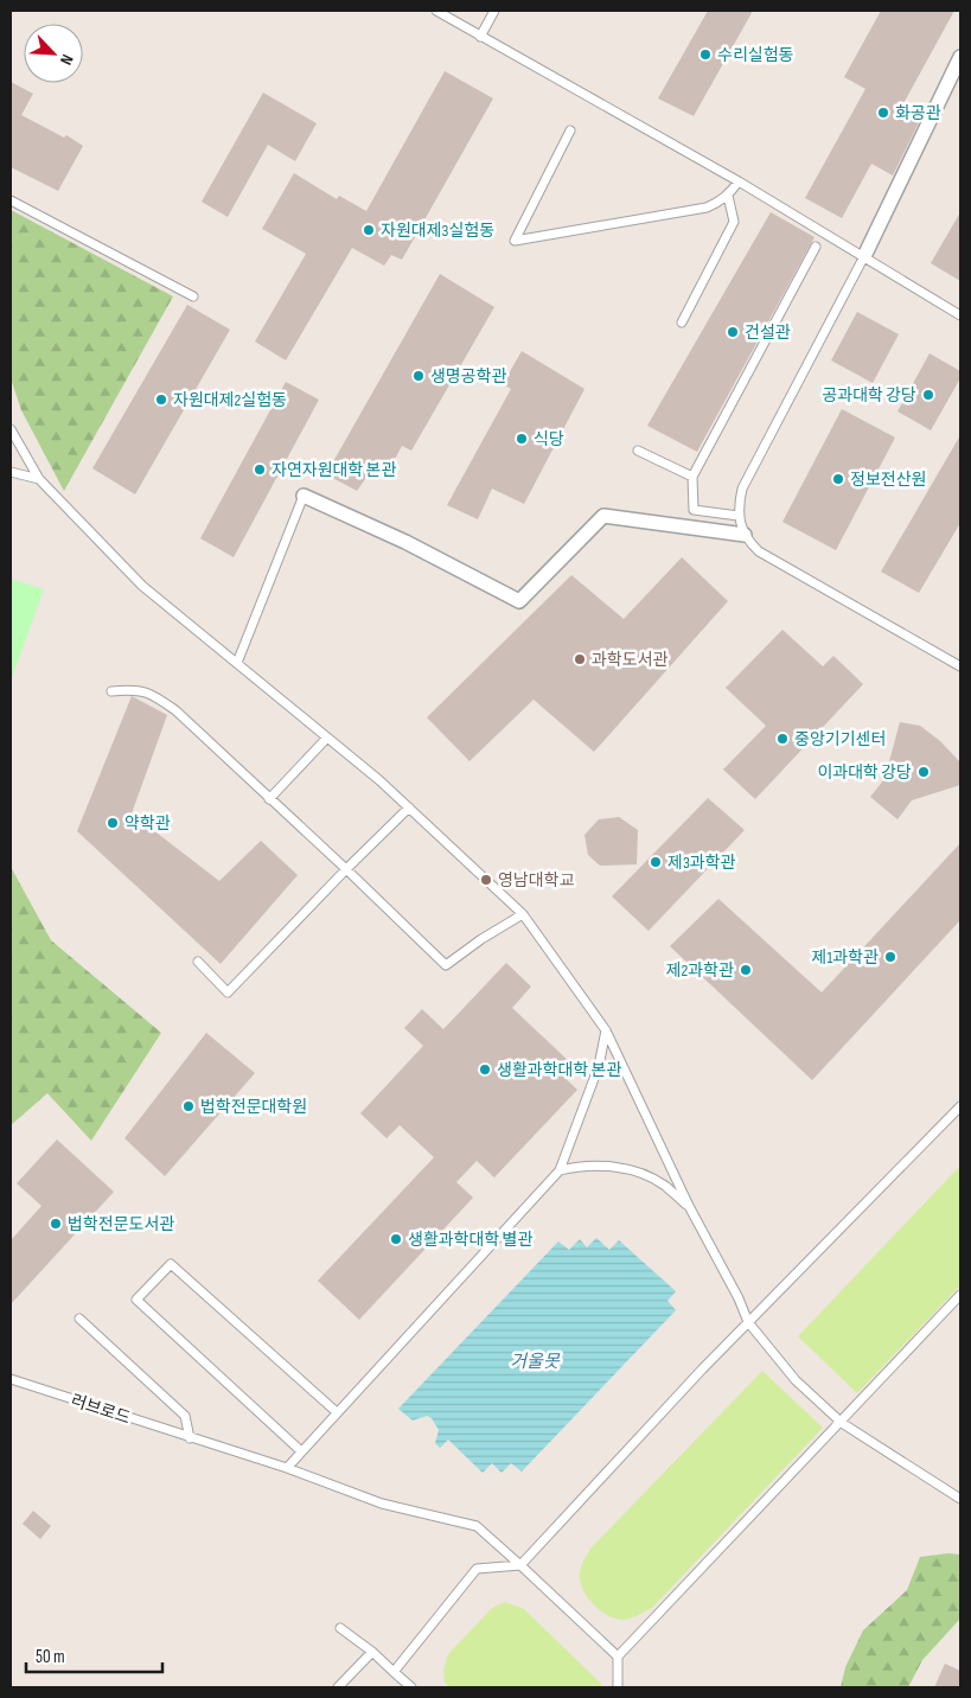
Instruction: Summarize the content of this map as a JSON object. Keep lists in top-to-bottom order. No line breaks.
{"streets":{"lane":["러브로드"]},"water":["거울못"],"places":["수리실험동","화공관","자원대제3실험동","건설관","생명공학관","공과대학 강당","자원대제2실험동","식당","자연자원대학 본관","정보전산원","과학도서관","중앙기기센터","이과대학 강당","약학관","제3과학관","영남대학교","제1과학관","제2과학관","생활과학대학 본관","법학전문대학원","법학전문도서관","생활과학대학 별관"],"scale_bar":"50 m","north":"bottom right"}
